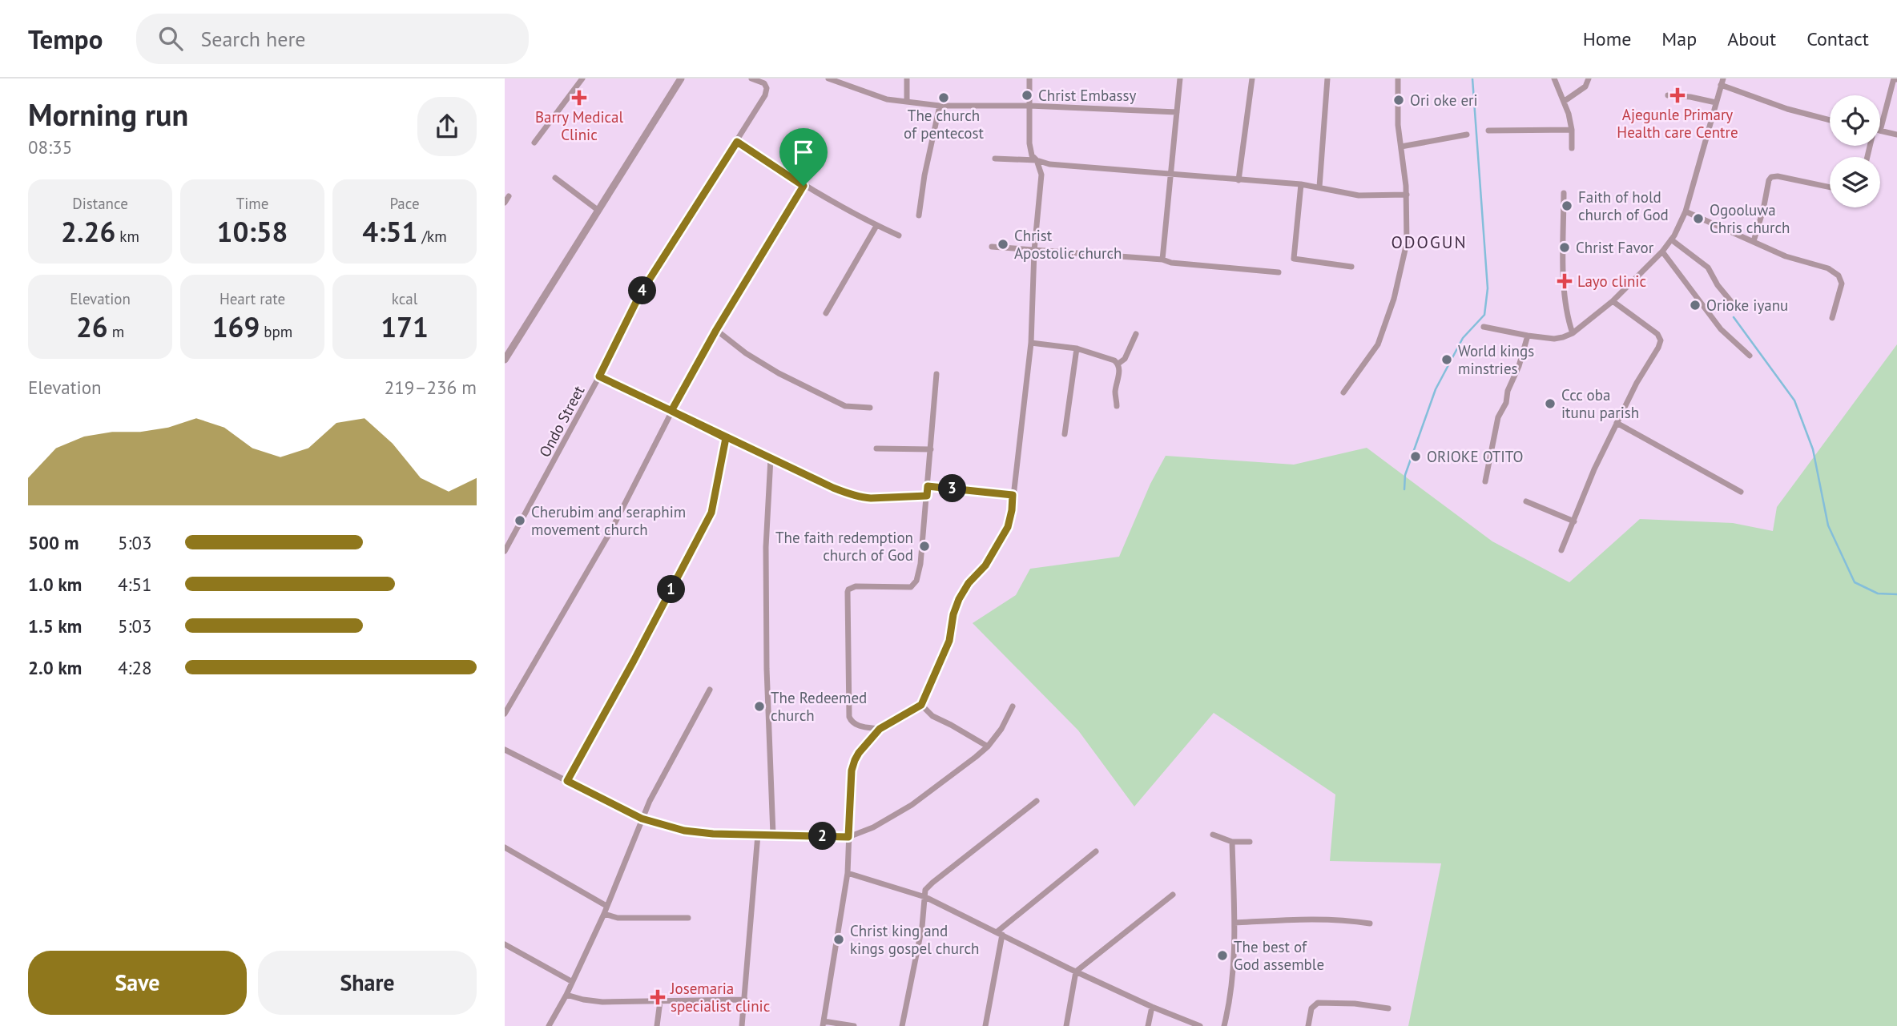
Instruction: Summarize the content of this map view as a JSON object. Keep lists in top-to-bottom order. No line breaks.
{"streets":{"street":["Ondo Street"]},"districts":["ODOGUN"],"places":{"other":["Christ Embassy","The church of pentecost","Ori oke eri","Faith of hold church of God","Ogooluwa Chris church","Christ Apostolic church","Christ Favor","Orioke iyanu","World kings minstries","Ccc oba itunu parish","ORIOKE OTITO","Cherubim and seraphim movement church","The faith redemption church of God","The Redeemed church","Christ king and kings gospel church","The best of God assemble"],"health":["Ajegunle Primary Health care Centre","Barry Medical Clinic","Layo clinic","Josemaria specialist clinic"]},"page":{"header":"Tempo","search":"Search here","nav":["Home","Map","About","Contact"],"heading":["Morning run","08:35"],"stats":[["Distance","2.26 km"],["Time","10:58"],["Pace","4:51 /km"],["Elevation","26 m"],["Heart rate","169 bpm"],["kcal","171"]],"pins":["4","3","1","2"],"chart":["Elevation","219–236 m"],"list":[{"name":"500 m","note":"5:03"},{"name":"1.0 km","note":"4:51"},{"name":"1.5 km","note":"5:03"},{"name":"2.0 km","note":"4:28"}],"buttons":["Save","Share"]}}
